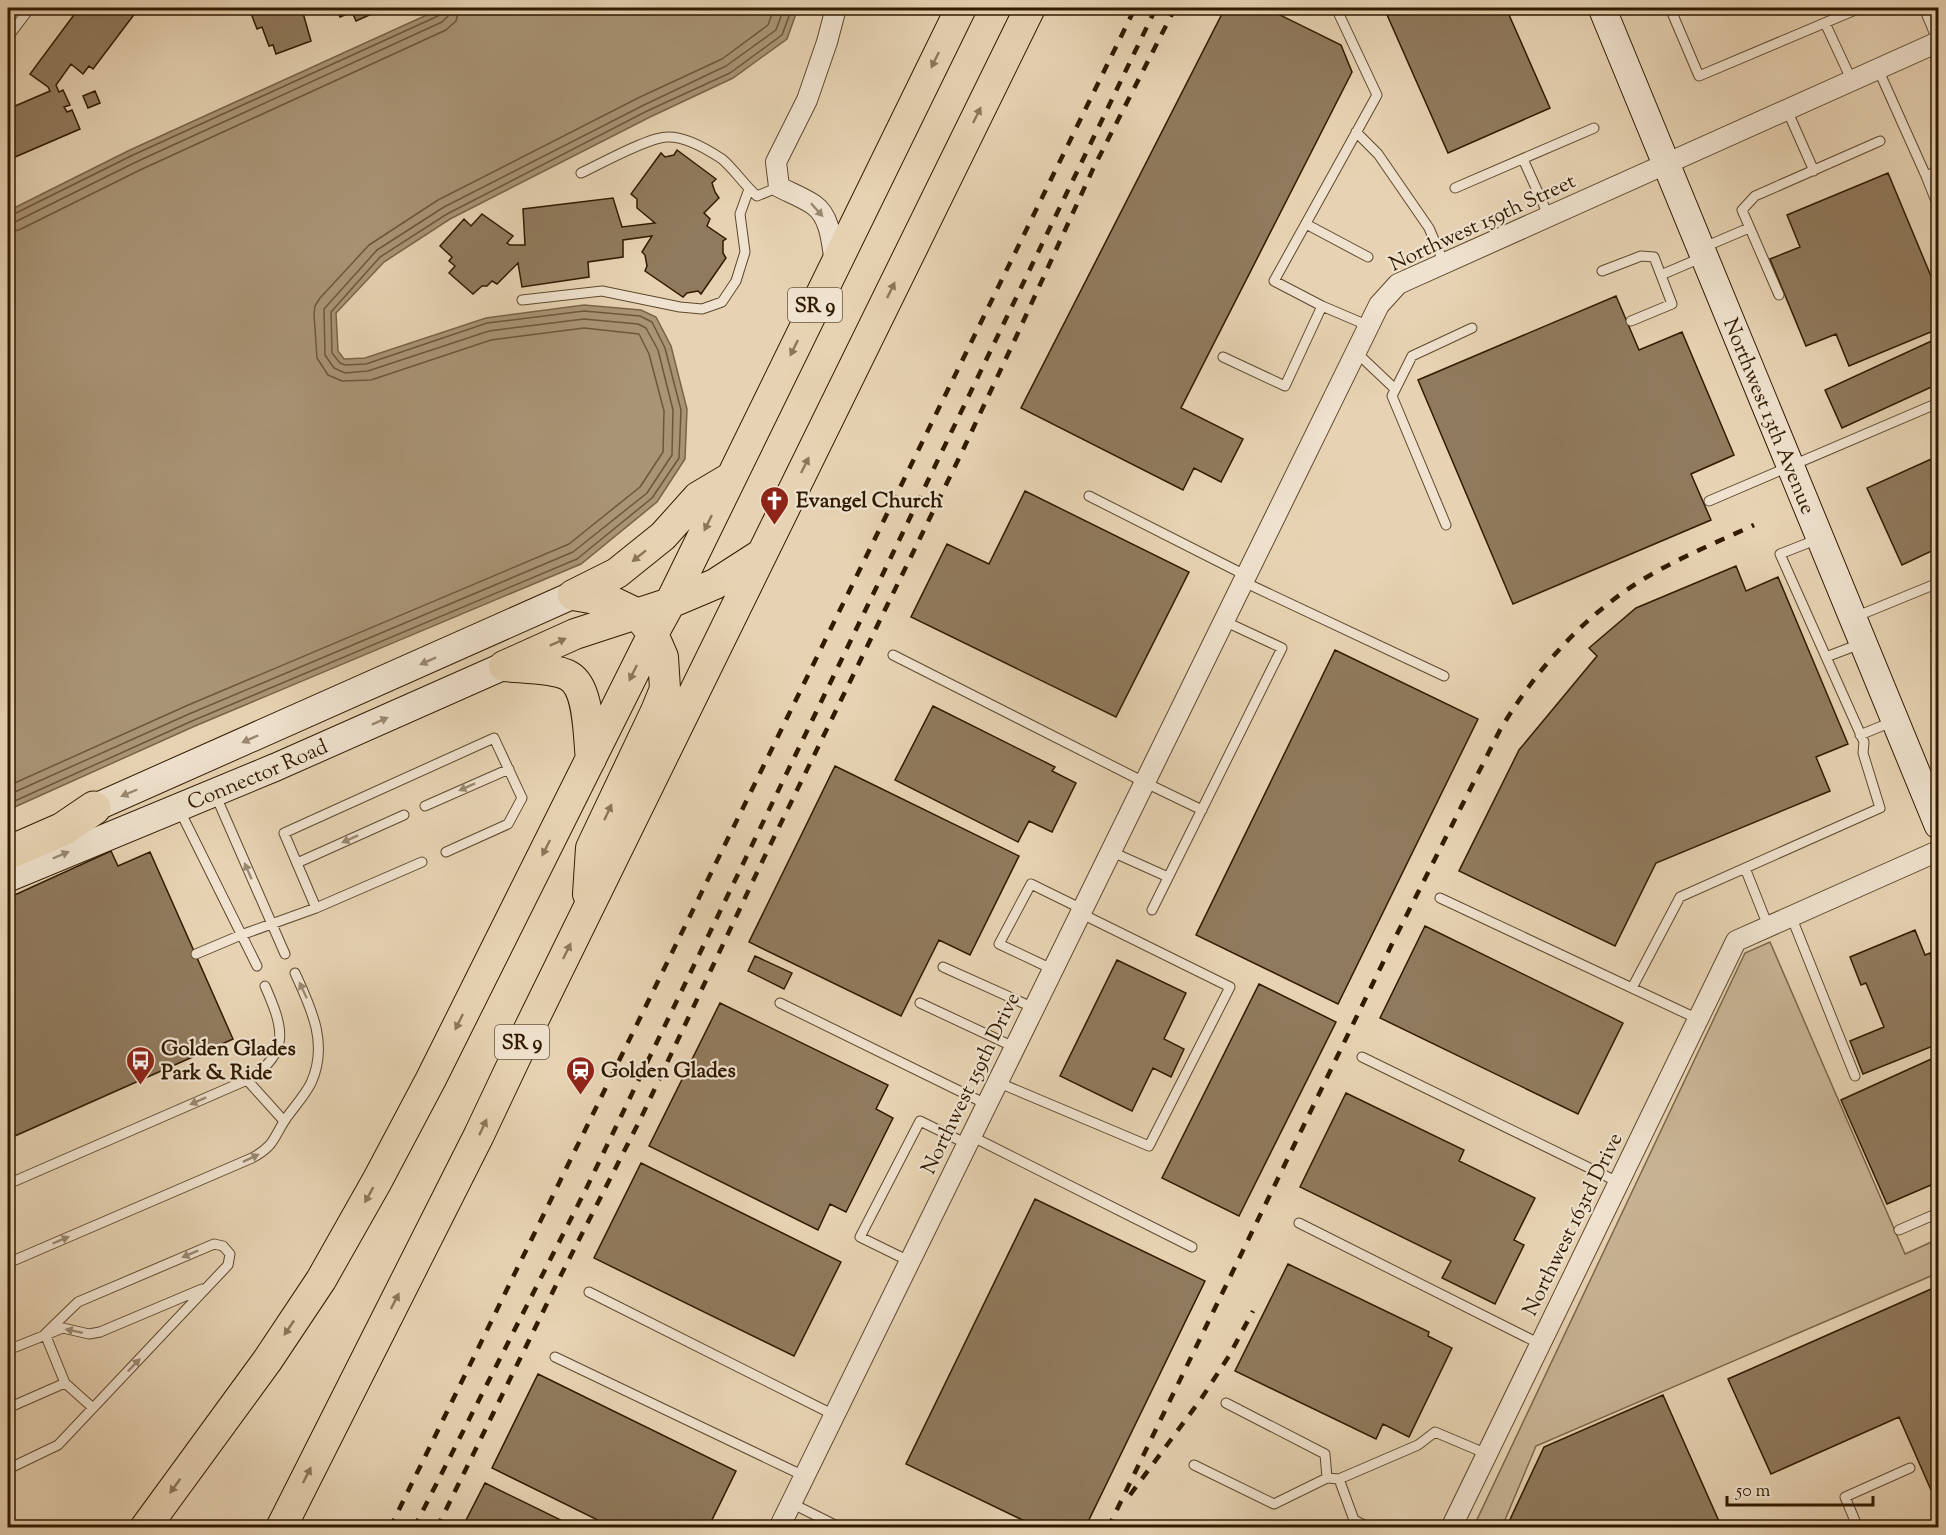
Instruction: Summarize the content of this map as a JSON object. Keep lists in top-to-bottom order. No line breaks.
{"streets":{"main road":["SR 9","Northwest 13th Avenue","Connector Road"],"street":["Northwest 159th Street","Northwest 159th Drive","Northwest 163rd Drive"]},"crossings":[["Northwest 159th Street","Northwest 13th Avenue"],["Northwest 159th Street","Northwest 159th Drive"]],"places":{"church":["Evangel Church"],"bus stop":["Golden Glades Park & Ride"],"station":["Golden Glades"]},"scale_bar":"50 m"}
